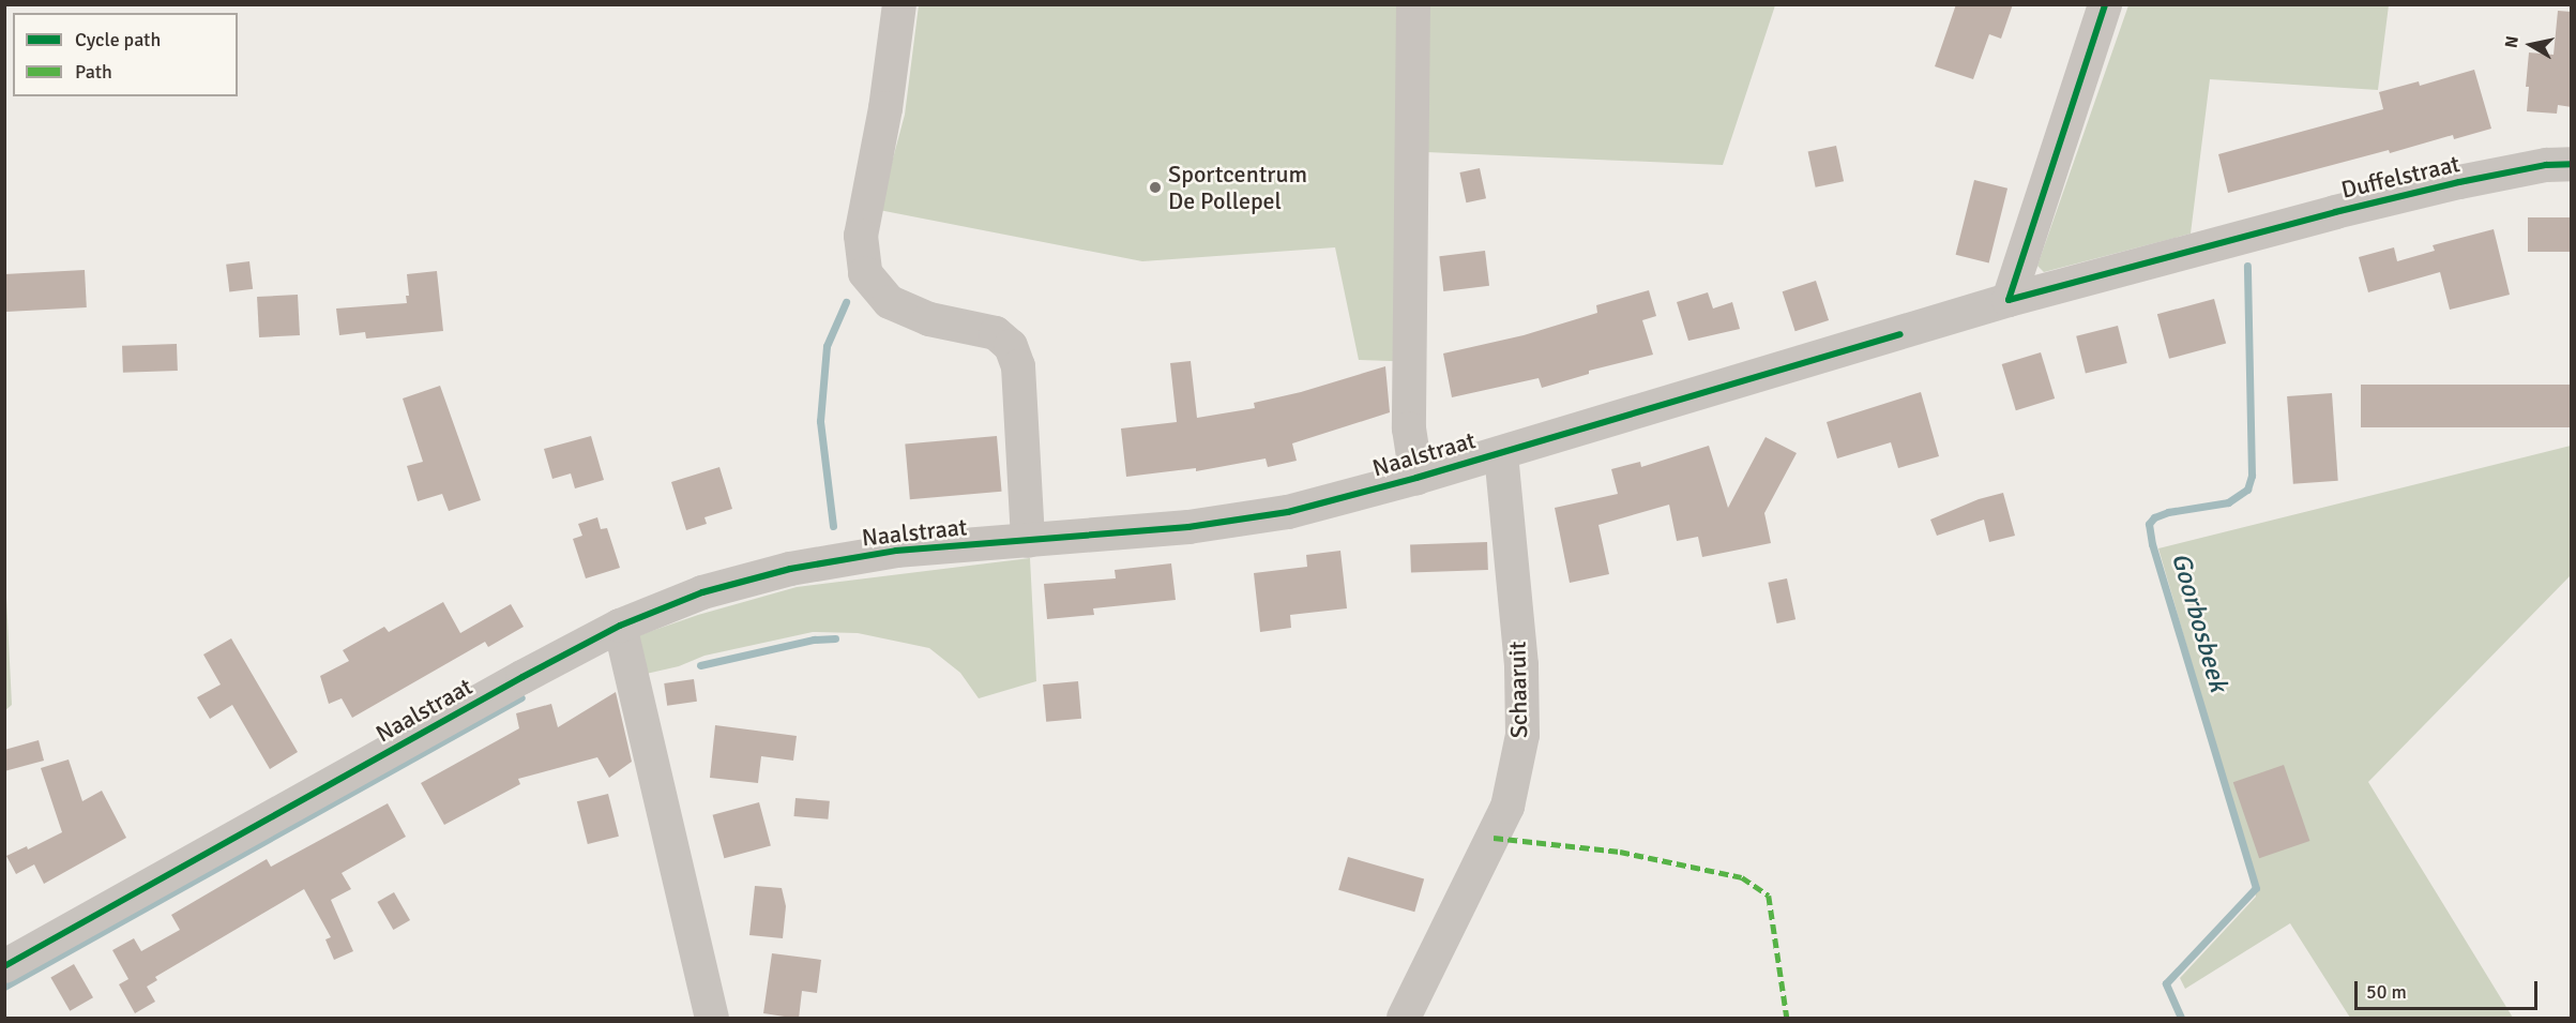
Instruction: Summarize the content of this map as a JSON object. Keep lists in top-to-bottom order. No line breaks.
{"streets":{"street":["Duffelstraat","Naalstraat","Schaaruit"]},"crossings":[["Duffelstraat","Naalstraat"],["Naalstraat","Schaaruit"]],"water":["Goorbosbeek"],"places":["Sportcentrum De Pollepel"],"legend":["Cycle path","Path"],"scale_bar":"50 m","north":"left"}
